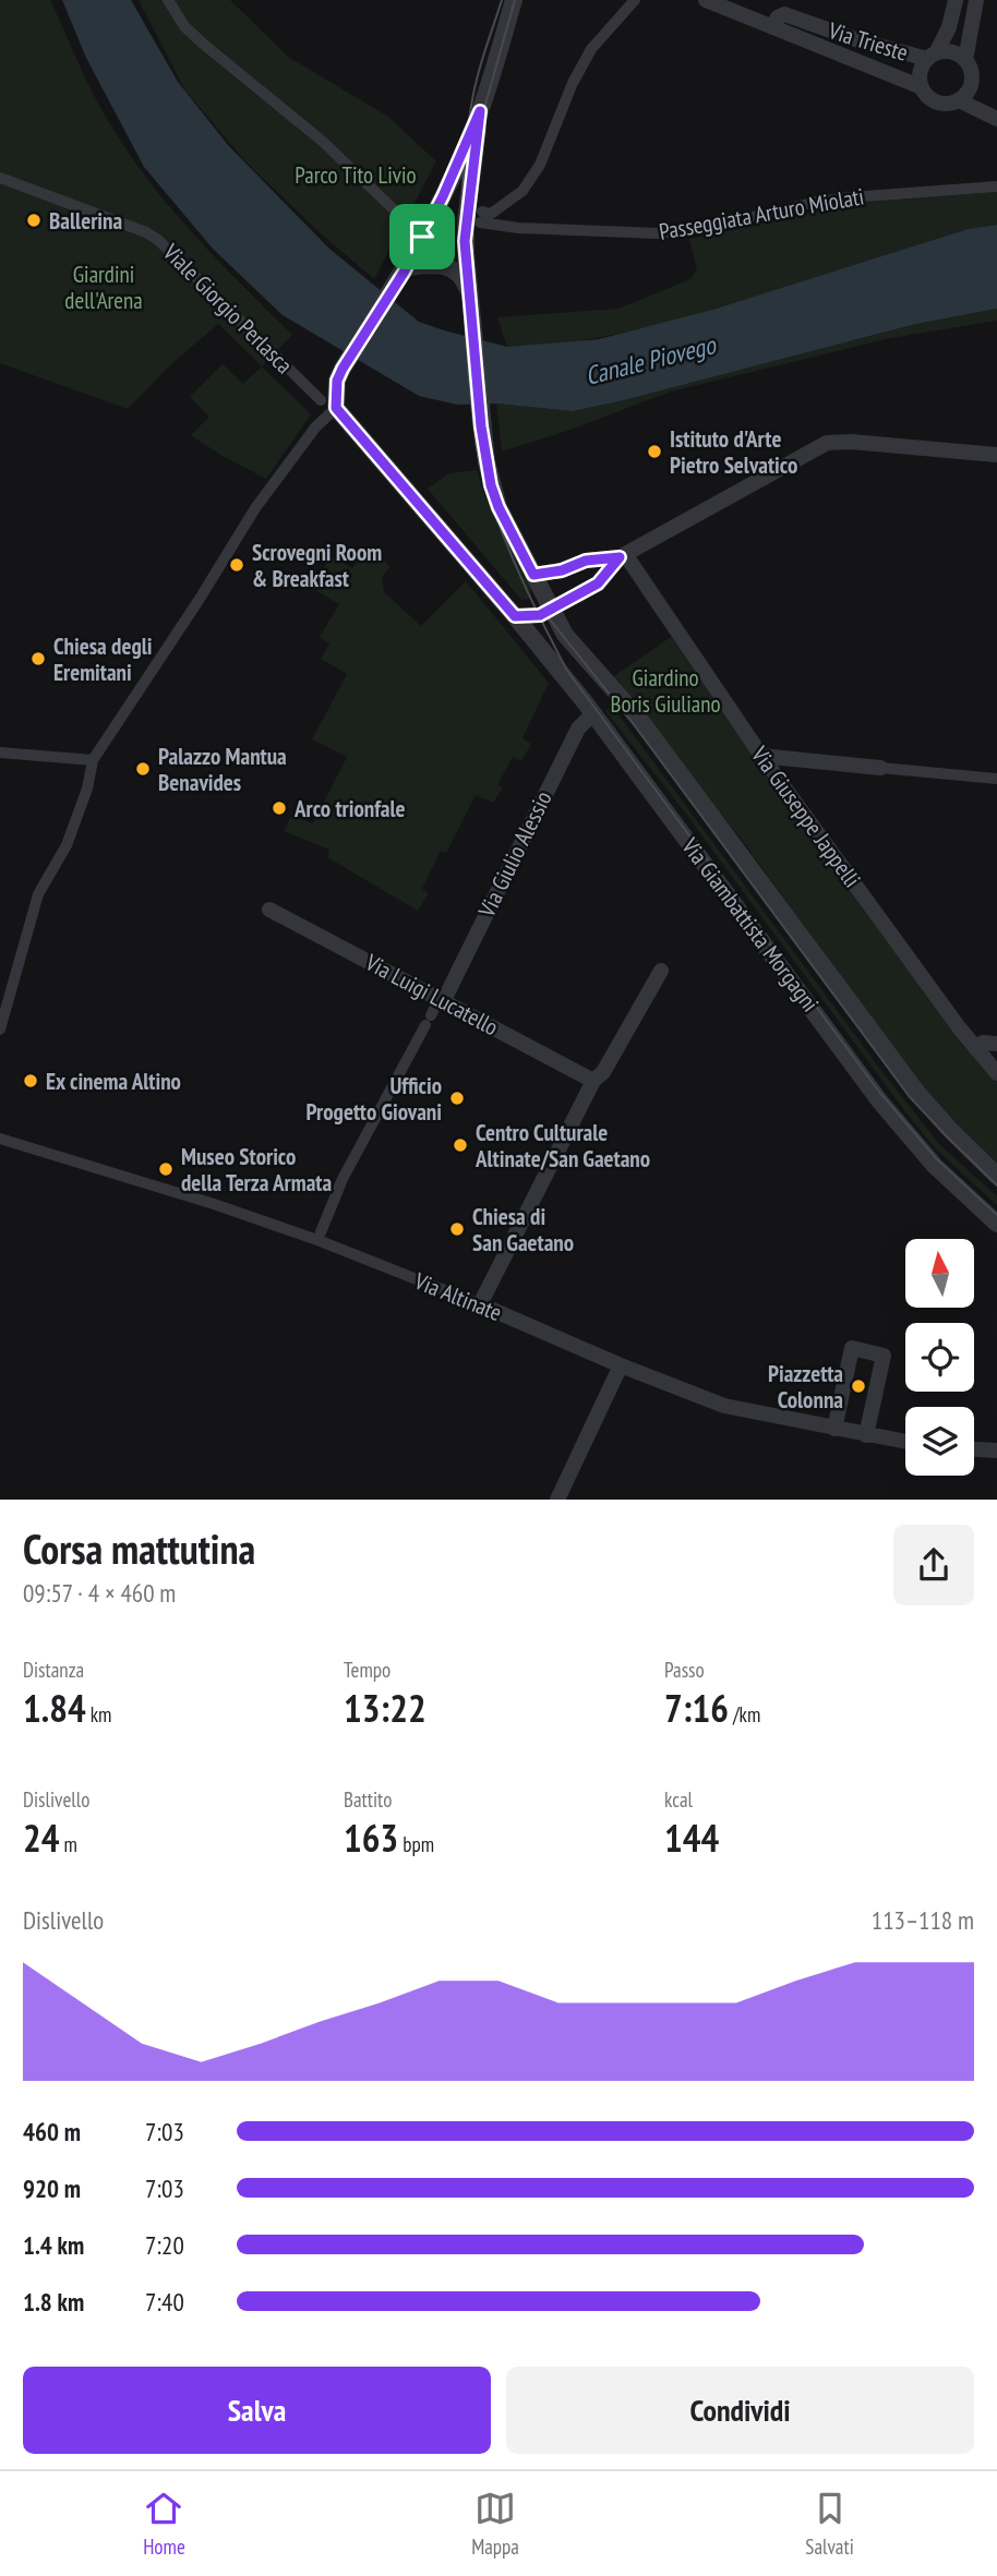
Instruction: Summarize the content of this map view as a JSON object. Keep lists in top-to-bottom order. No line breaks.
{"streets":{"street":["Via Trieste","Passeggiata Arturo Miolati","Viale Giorgio Perlasca","Via Giuseppe Jappelli","Via Giulio Alessio","Via Giambattista Morgagni","Via Luigi Lucatello","Via Altinate"]},"crossings":[["Viale Giorgio Perlasca","Via Giambattista Morgagni"],["Via Giulio Alessio","Via Giambattista Morgagni"],["Via Giulio Alessio","Via Luigi Lucatello"]],"water":["Canale Piovego"],"parks":["Parco Tito Livio","Giardini dell'Arena","Giardino Boris Giuliano"],"places":["Ballerina","Istituto d'Arte Pietro Selvatico","Scrovegni Room & Breakfast","Chiesa degli Eremitani","Palazzo Mantua Benavides","Arco trionfale","Ex cinema Altino","Ufficio Progetto Giovani","Centro Culturale Altinate/San Gaetano","Museo Storico della Terza Armata","Chiesa di San Gaetano","Piazzetta Colonna"],"north":"top","page":{"heading":["Corsa mattutina","09:57 · 4 × 460 m"],"stats":[["Distanza","1.84 km"],["Tempo","13:22"],["Passo","7:16 /km"],["Dislivello","24 m"],["Battito","163 bpm"],["kcal","144"]],"chart":["Dislivello","113–118 m"],"list":[{"name":"460 m","note":"7:03"},{"name":"920 m","note":"7:03"},{"name":"1.4 km","note":"7:20"},{"name":"1.8 km","note":"7:40"}],"buttons":["Salva","Condividi"],"tabs":["Home","Mappa","Salvati"]}}
